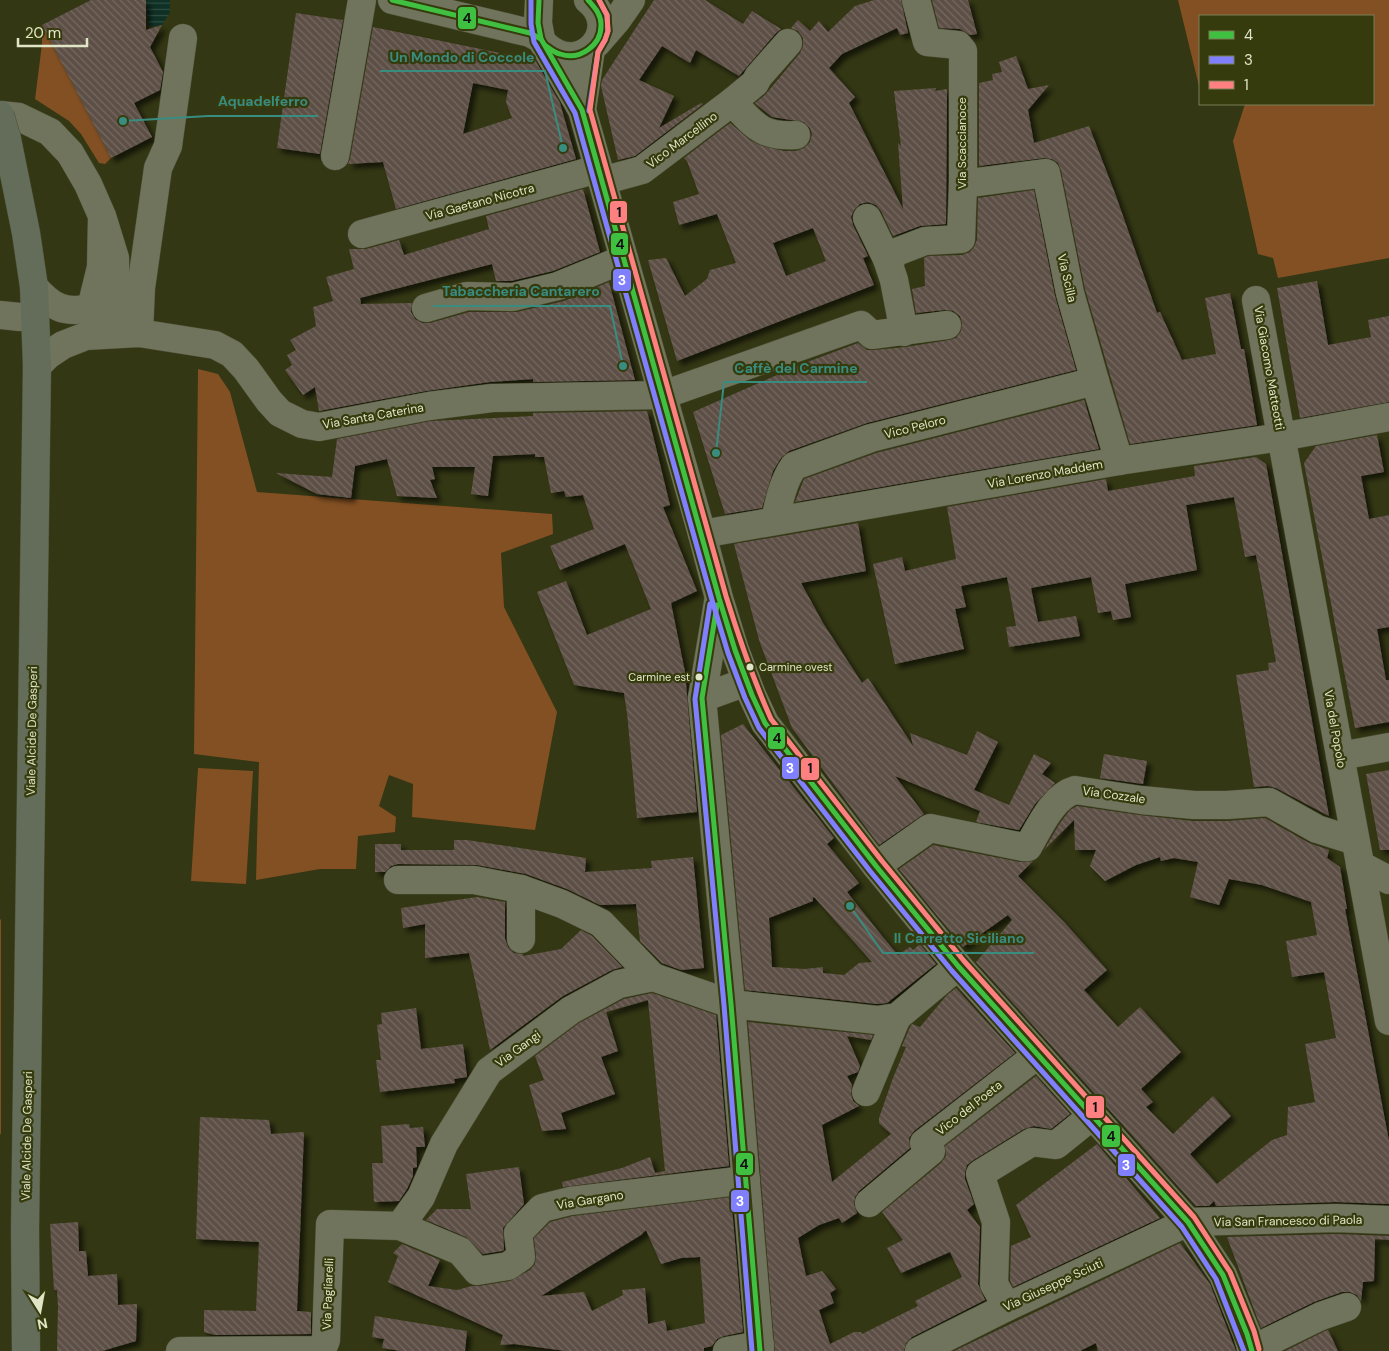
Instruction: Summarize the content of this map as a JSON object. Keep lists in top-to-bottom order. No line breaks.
{"streets":{"main road":["Viale Alcide De Gasperi"],"street":["Vico Marcellino","Via Scaccianoce","Via Gaetano Nicotra","Via Scilla","Via Giacomo Matteotti","Via Santa Caterina","Vico Peloro","Via Lorenzo Maddem","Via del Popolo","Via Cozzale","Via Gangi","Vico del Poeta","Via Gargano","Via San Francesco di Paola","Via Giuseppe Sciuti","Via Pagliarelli"]},"crossings":[["Vico Marcellino","Via Gaetano Nicotra"],["Via Scaccianoce","Via Scilla"],["Via Scilla","Vico Peloro"],["Via Scilla","Via Lorenzo Maddem"],["Via Giacomo Matteotti","Via Lorenzo Maddem"],["Via Giacomo Matteotti","Via del Popolo"],["Via Santa Caterina","Viale Alcide De Gasperi"],["Vico Peloro","Via Lorenzo Maddem"],["Via Lorenzo Maddem","Via del Popolo"],["Via del Popolo","Via Cozzale"],["Via Gangi","Via Gargano"],["Via Gangi","Via Pagliarelli"],["Via Gargano","Via Pagliarelli"],["Via San Francesco di Paola","Via Giuseppe Sciuti"]],"places":["Aquadelferro","Un Mondo di Coccole","Tabaccheria Cantarero","Caffè del Carmine","Carmine ovest","Carmine est","Il Carretto Siciliano"],"lines":["transit line 4","transit line 3","transit line 1"],"legend":["4","3","1"],"scale_bar":"20 m","north":"bottom"}
